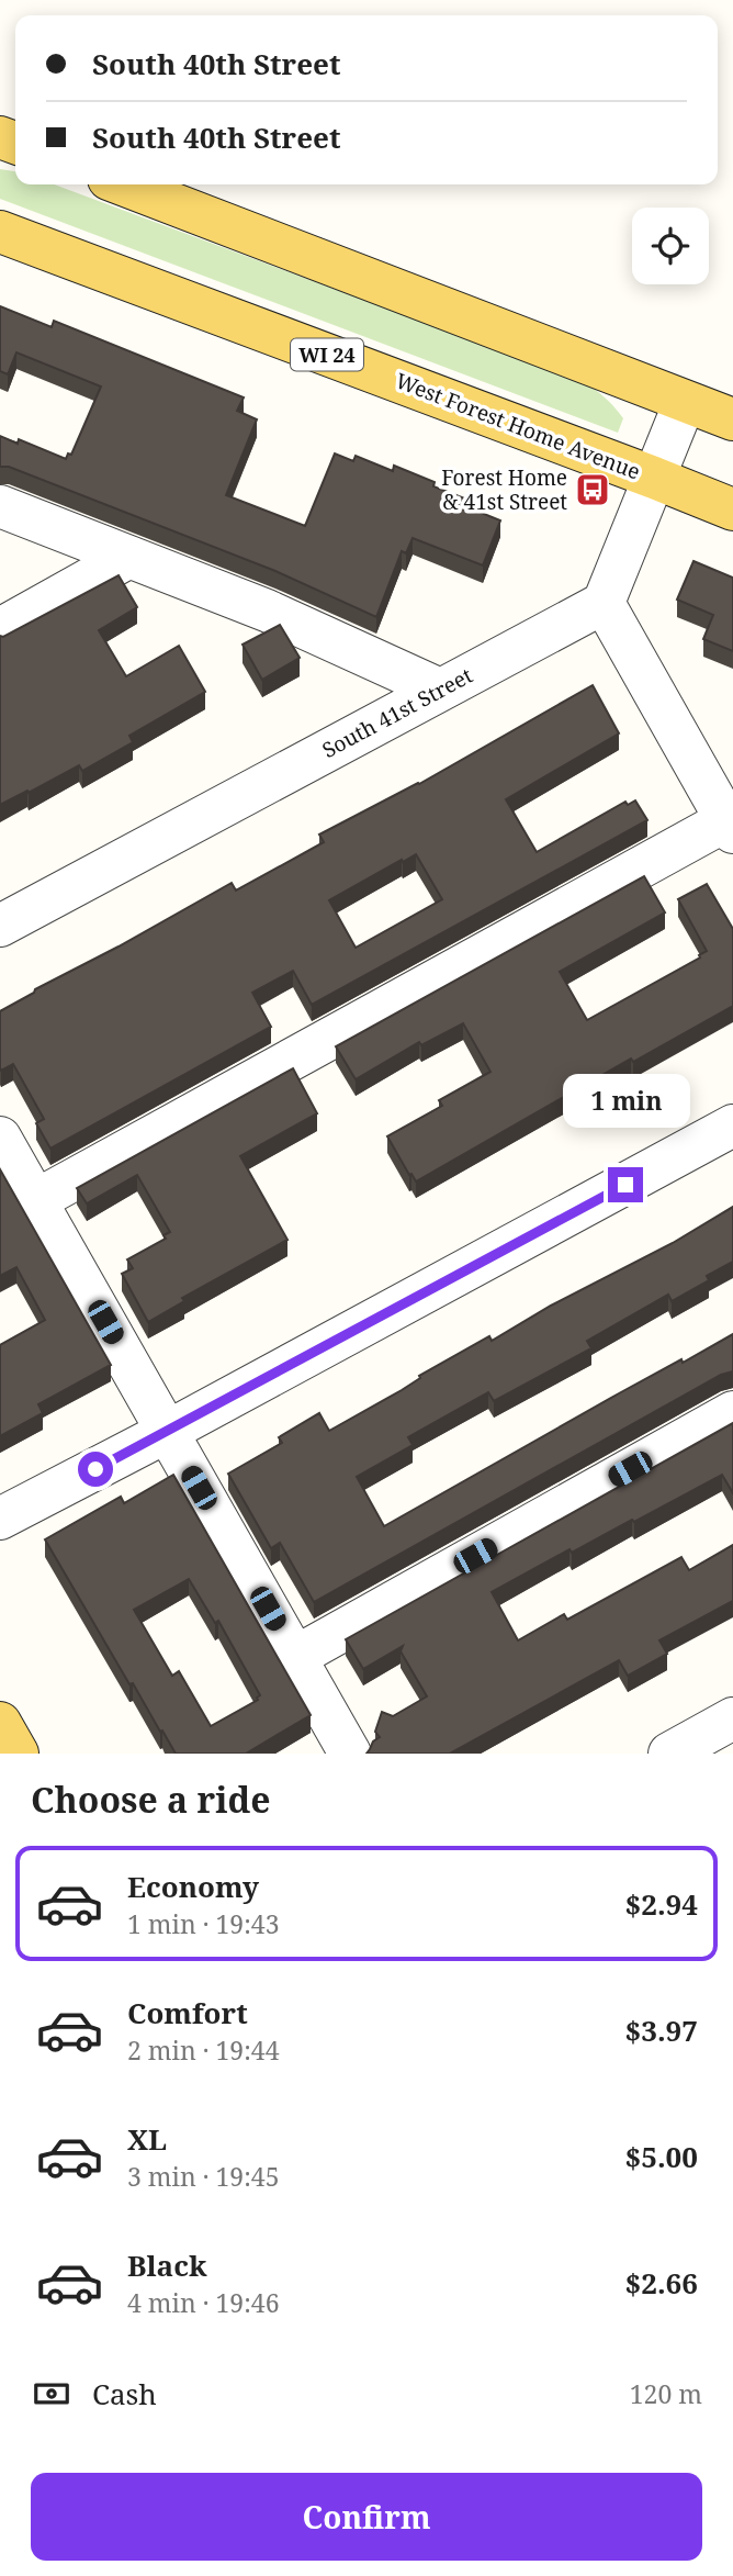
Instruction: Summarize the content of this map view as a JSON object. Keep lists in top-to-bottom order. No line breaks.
{"streets":{"main road":["WI 24","West Forest Home Avenue"],"street":["South 41st Street"]},"places":{"bus stop":["Forest Home & 41st Street"]},"page":{"banner":["South 40th Street","South 40th Street"],"bubble":"1 min","heading":"Choose a ride","list":[{"name":"Economy","note":"1 min · 19:43","value":"$2.94"},{"name":"Comfort","note":"2 min · 19:44","value":"$3.97"},{"name":"XL","note":"3 min · 19:45","value":"$5.00"},{"name":"Black","note":"4 min · 19:46","value":"$2.66"}],"pay":["Cash","120 m"],"buttons":"Confirm"}}
